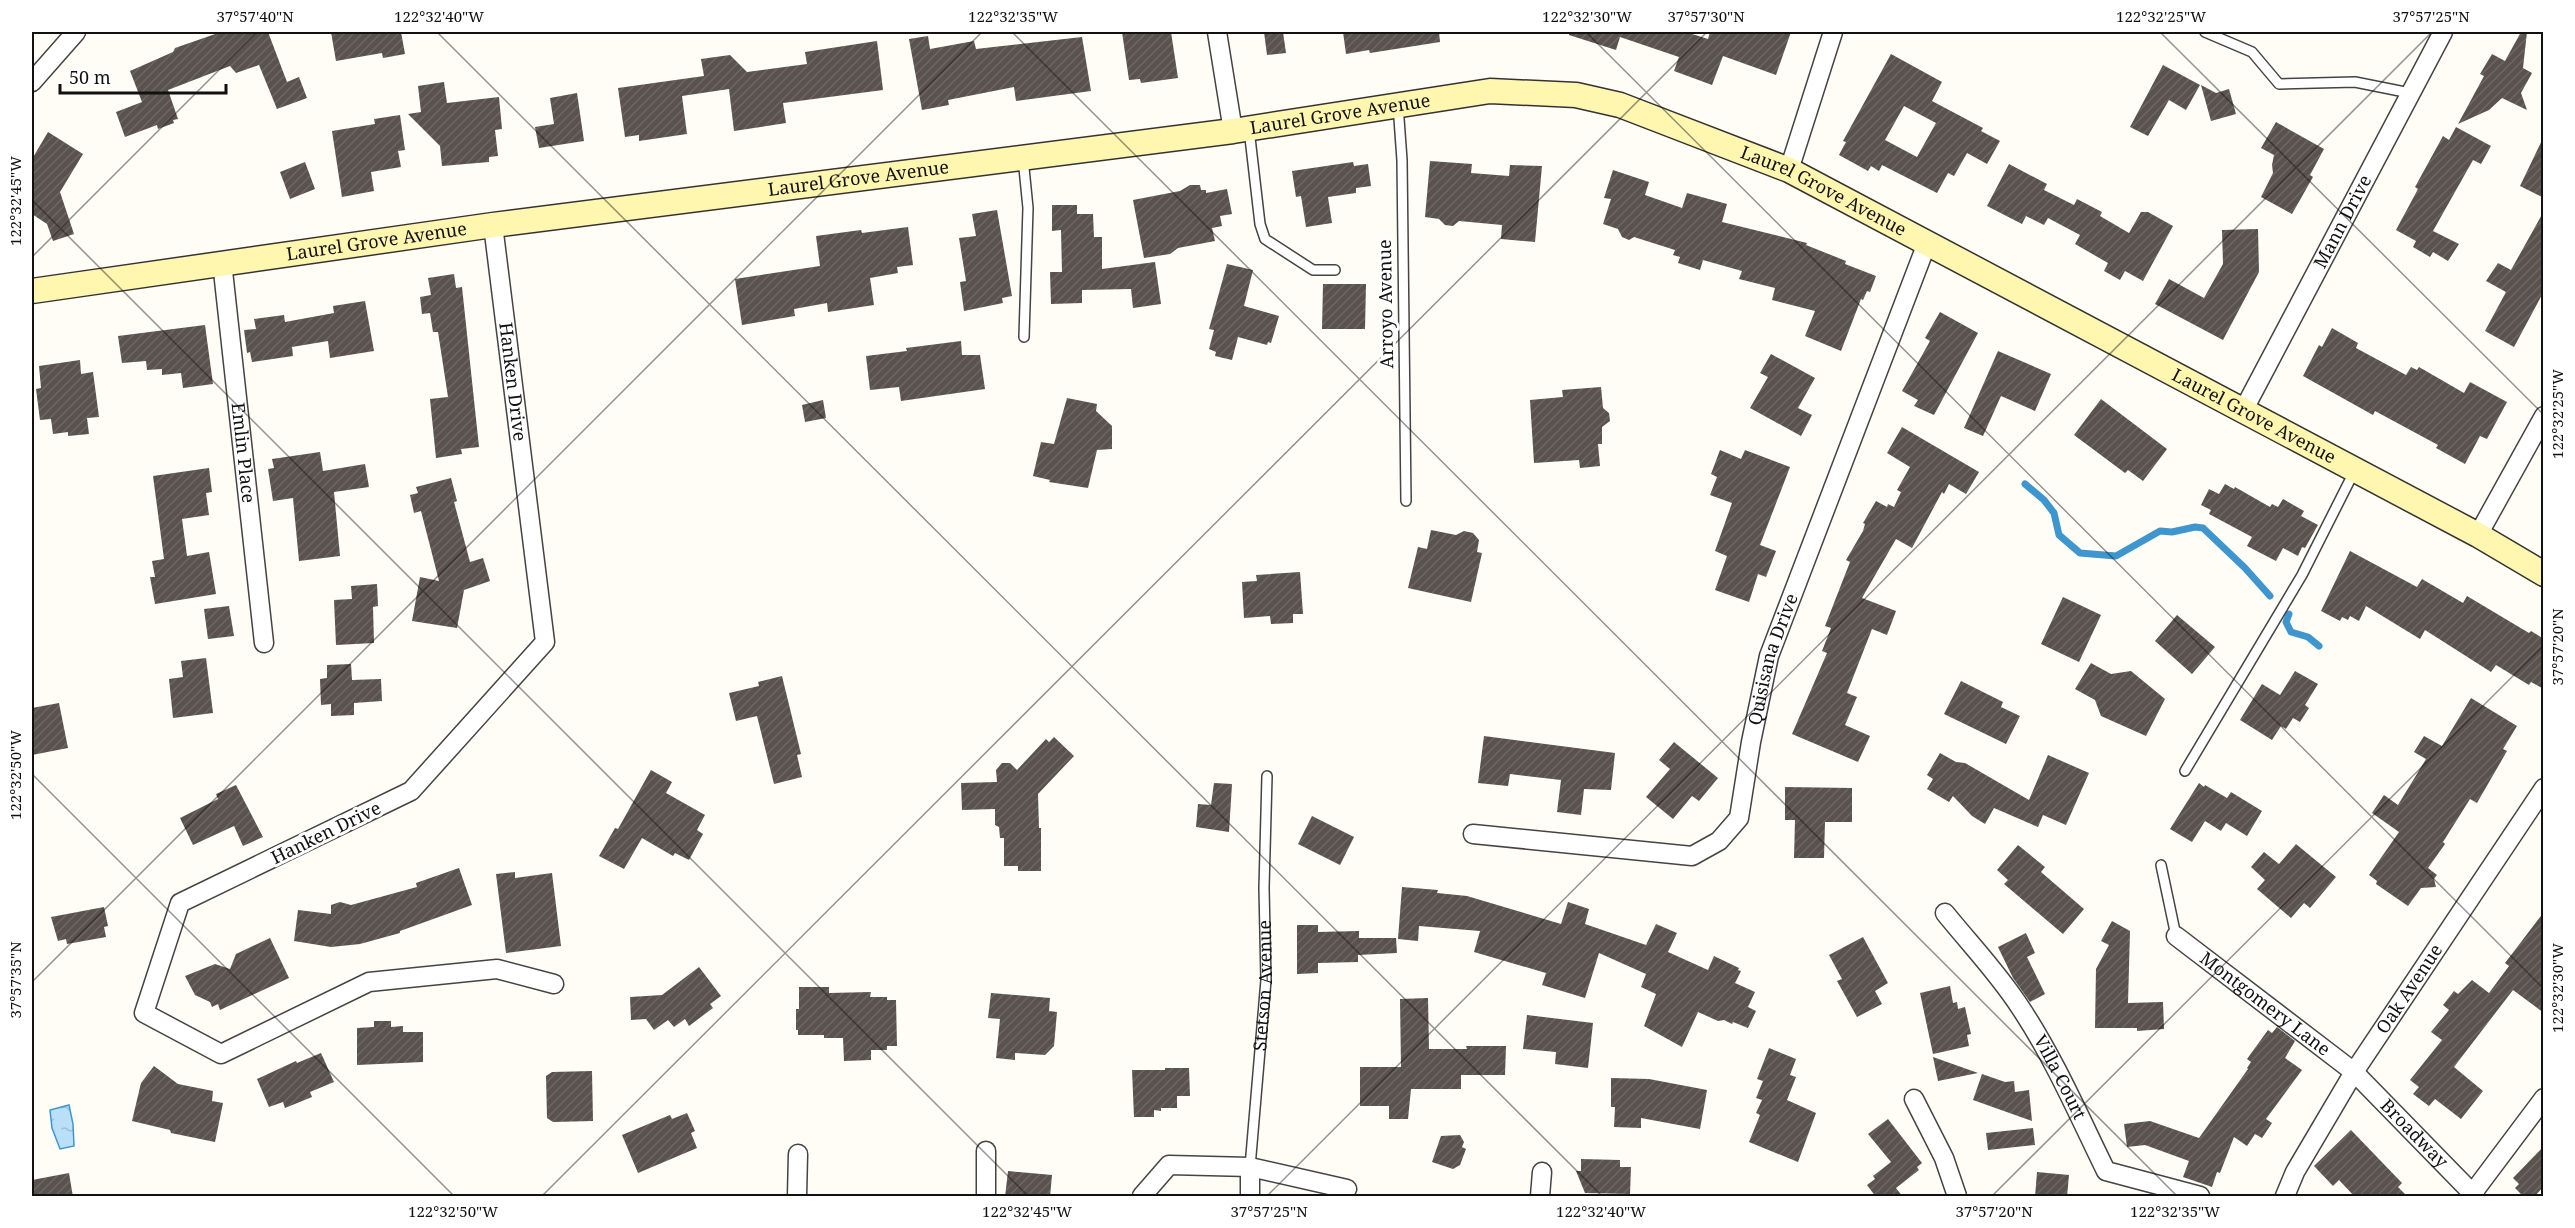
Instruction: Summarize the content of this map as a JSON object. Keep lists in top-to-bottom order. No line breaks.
{"streets":{"street":["Laurel Grove Avenue","Mann Drive","Hanken Drive","Emlin Place","Quisisana Drive","Stetson Avenue","Oak Avenue","Montgomery Lane","Villa Court","Broadway"],"lane":["Arroyo Avenue"]},"crossings":[["Laurel Grove Avenue","Mann Drive"],["Laurel Grove Avenue","Arroyo Avenue"],["Laurel Grove Avenue","Hanken Drive"],["Laurel Grove Avenue","Emlin Place"],["Laurel Grove Avenue","Quisisana Drive"],["Oak Avenue","Montgomery Lane"],["Oak Avenue","Broadway"],["Montgomery Lane","Broadway"]],"scale_bar":"50 m","coordinates":["37°57'40\"N","122°32'40\"W","122°32'35\"W","122°32'30\"W","37°57'30\"N","122°32'25\"W","37°57'25\"N","122°32'45\"W","37°57'20\"N","122°32'50\"W","37°57'35\"N"]}
